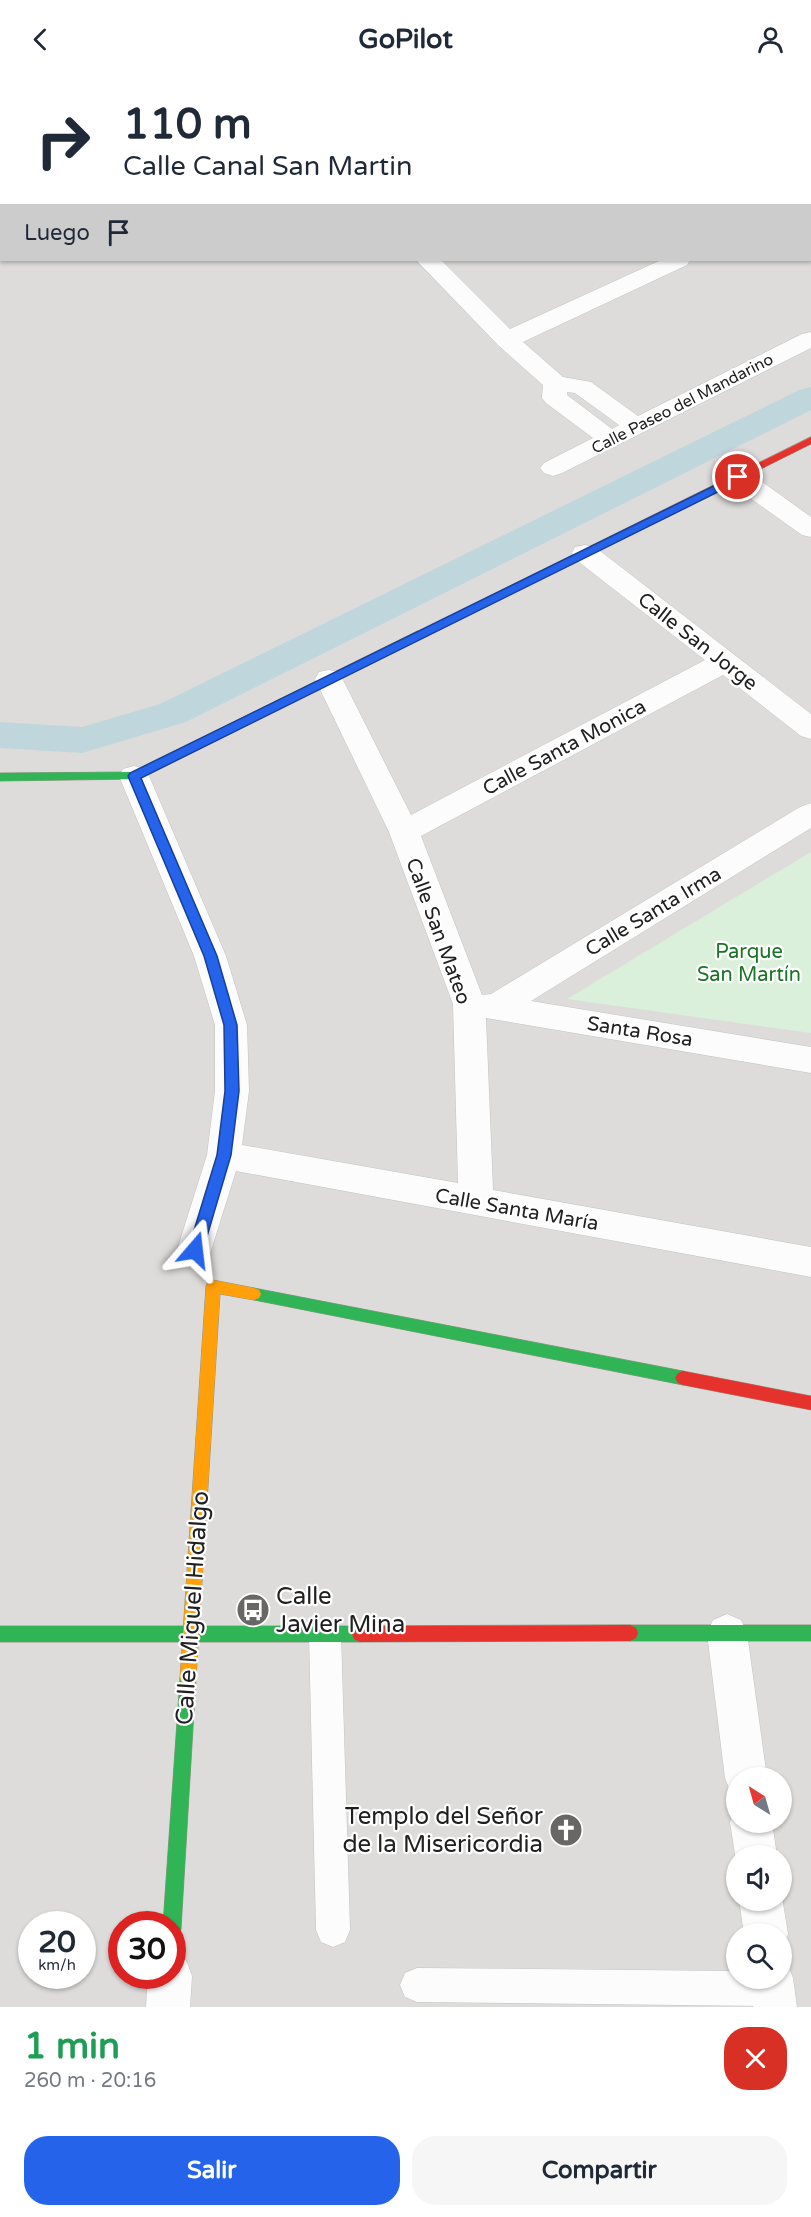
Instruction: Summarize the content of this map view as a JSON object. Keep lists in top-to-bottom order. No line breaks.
{"streets":{"street":["Calle Paseo del Mandarino","Calle San Jorge","Calle Santa Monica","Calle Santa Irma","Calle San Mateo","Santa Rosa","Calle Santa María","Calle Miguel Hidalgo"]},"crossings":[["Calle San Jorge","Calle Santa Monica"],["Calle Santa Monica","Calle San Mateo"],["Calle Santa Irma","Calle San Mateo"],["Calle Santa Irma","Santa Rosa"],["Calle San Mateo","Santa Rosa"],["Calle San Mateo","Calle Santa María"]],"parks":["Parque San Martín"],"places":{"bus stop":["Calle Javier Mina"],"church":["Templo del Señor de la Misericordia"]},"north":"top left","page":{"header":"GoPilot","turn":["110 m","Calle Canal San Martin"],"then":"Luego","speed":"20 km/h","limit":"30","heading":["1 min","260 m · 20:16"],"buttons":["Salir","Compartir"]}}
